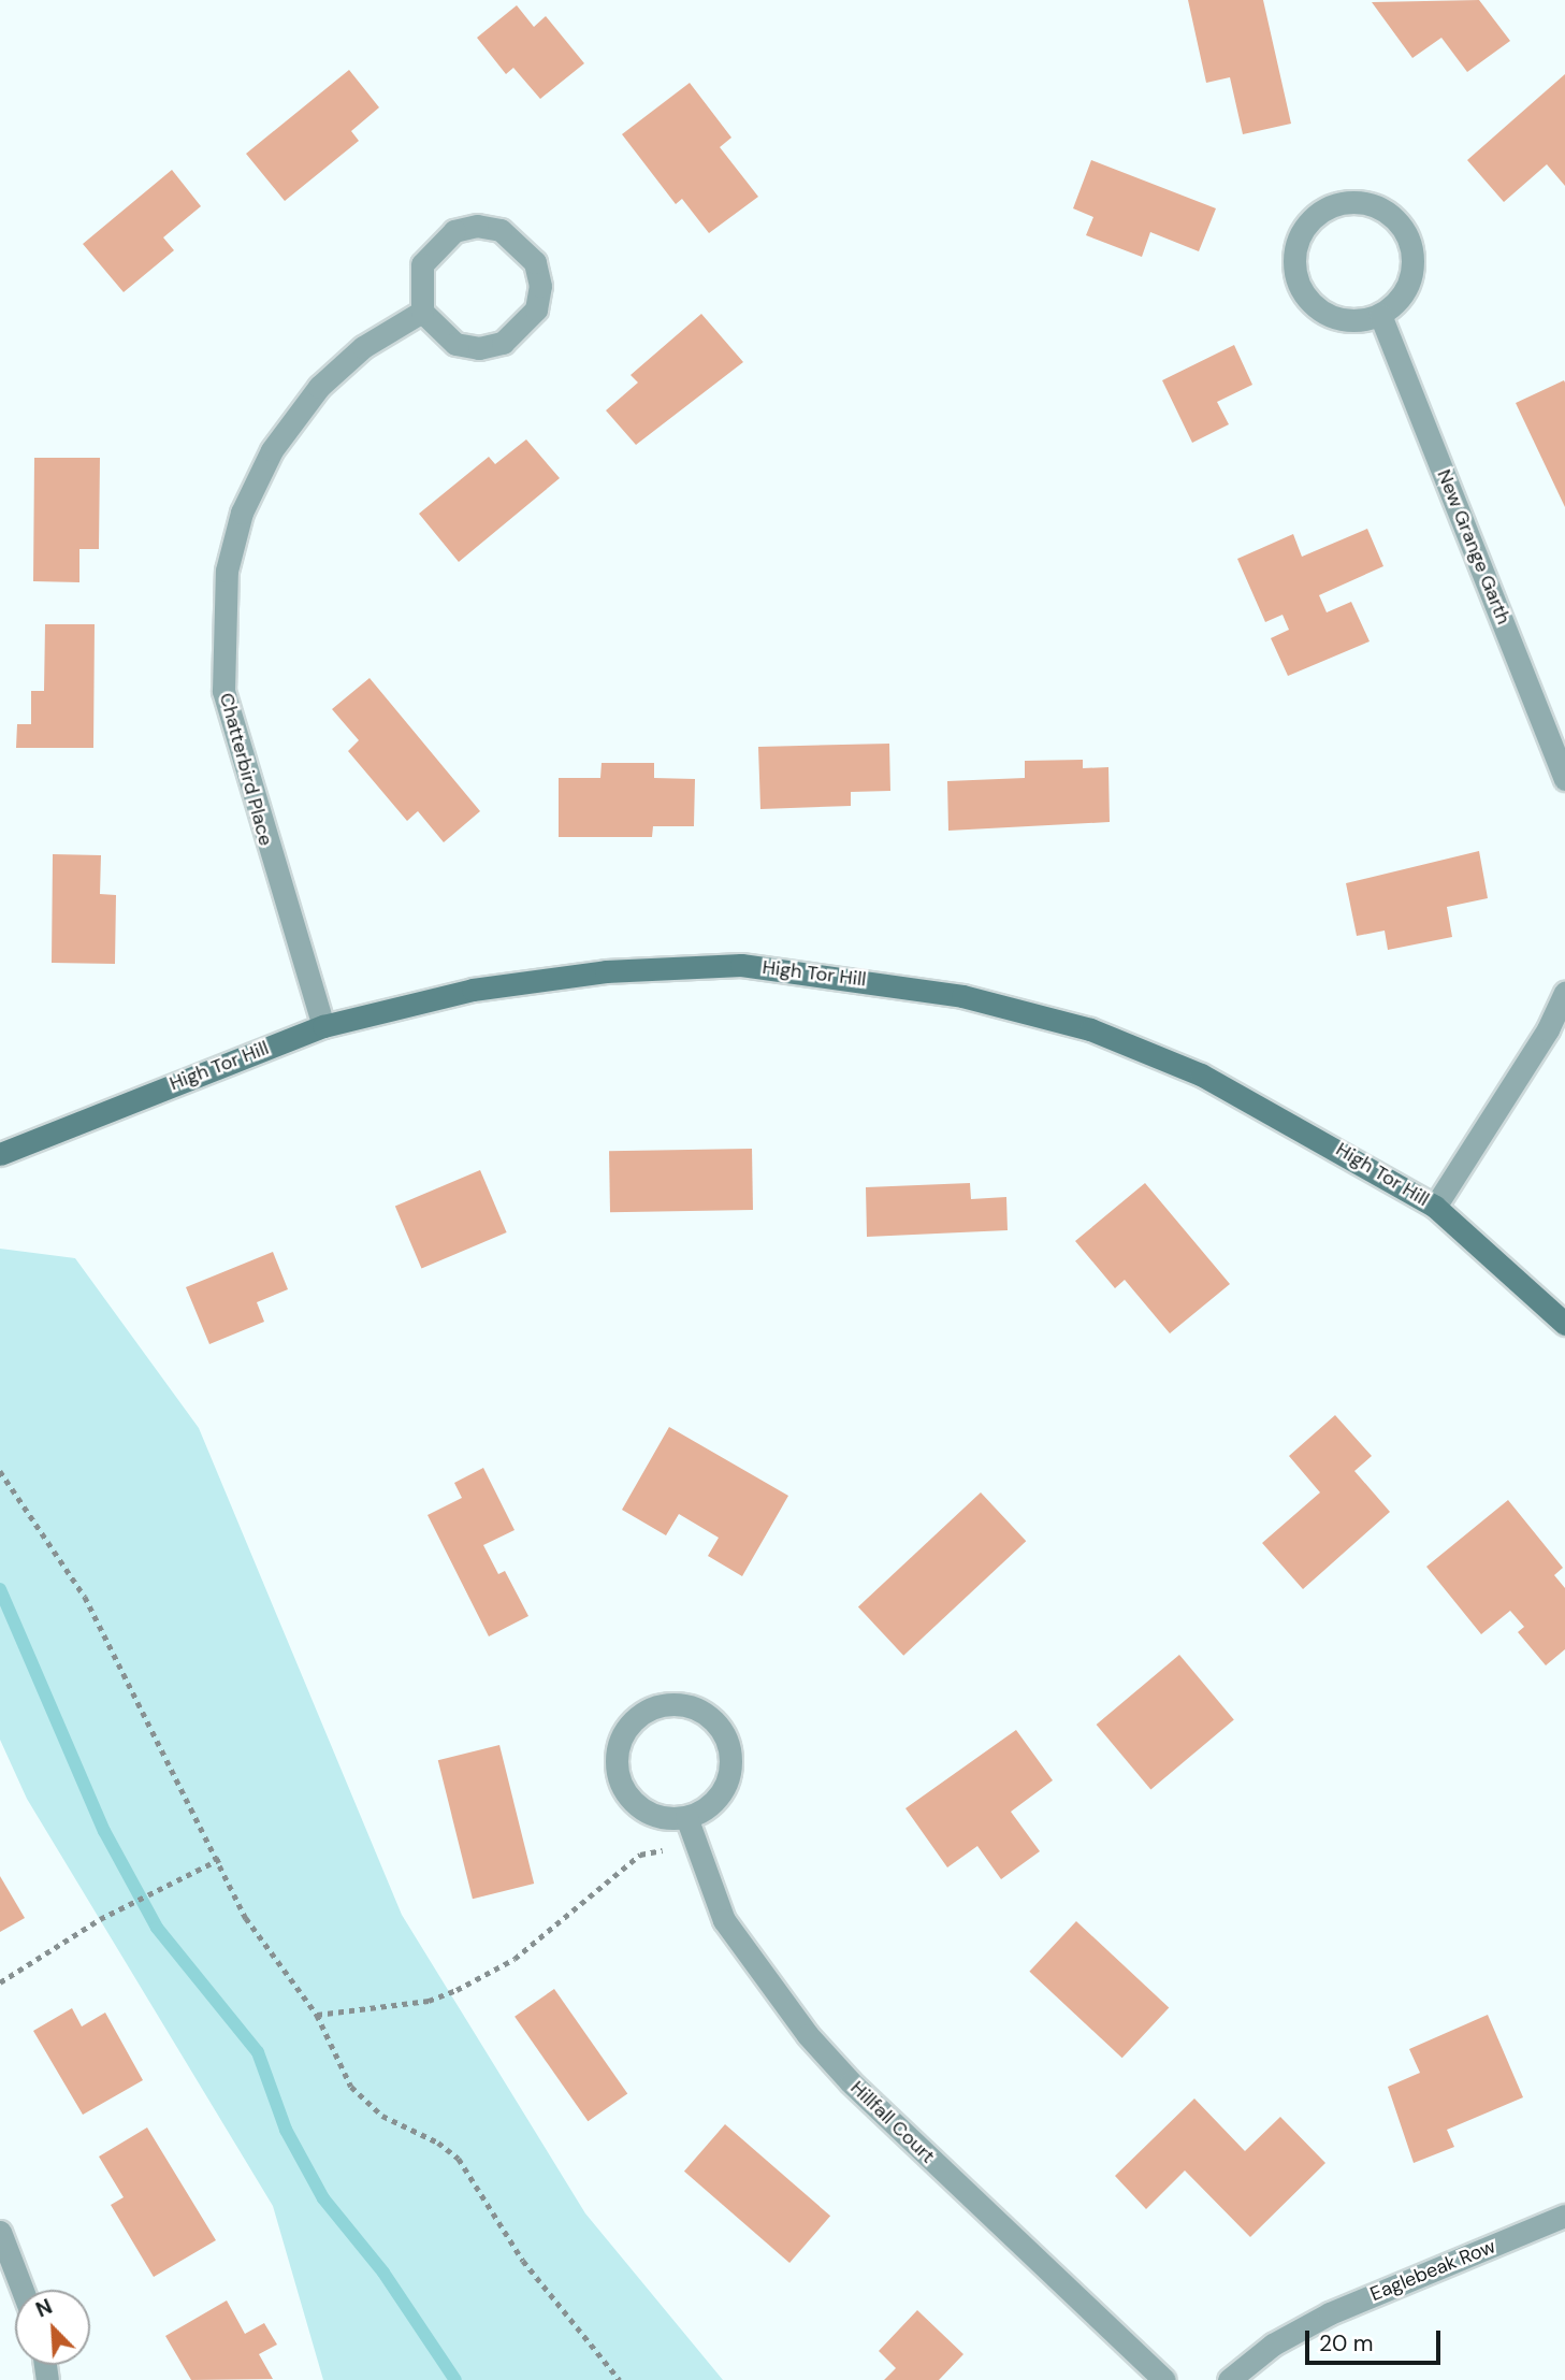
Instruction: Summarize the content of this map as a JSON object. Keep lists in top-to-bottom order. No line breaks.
{"streets":{"street":["New Grange Garth","Chatterbird Place","High Tor Hill","Hillfall Court","Eaglebeak Row"]},"crossings":[["Chatterbird Place","High Tor Hill"]],"scale_bar":"20 m","north":"top left"}
